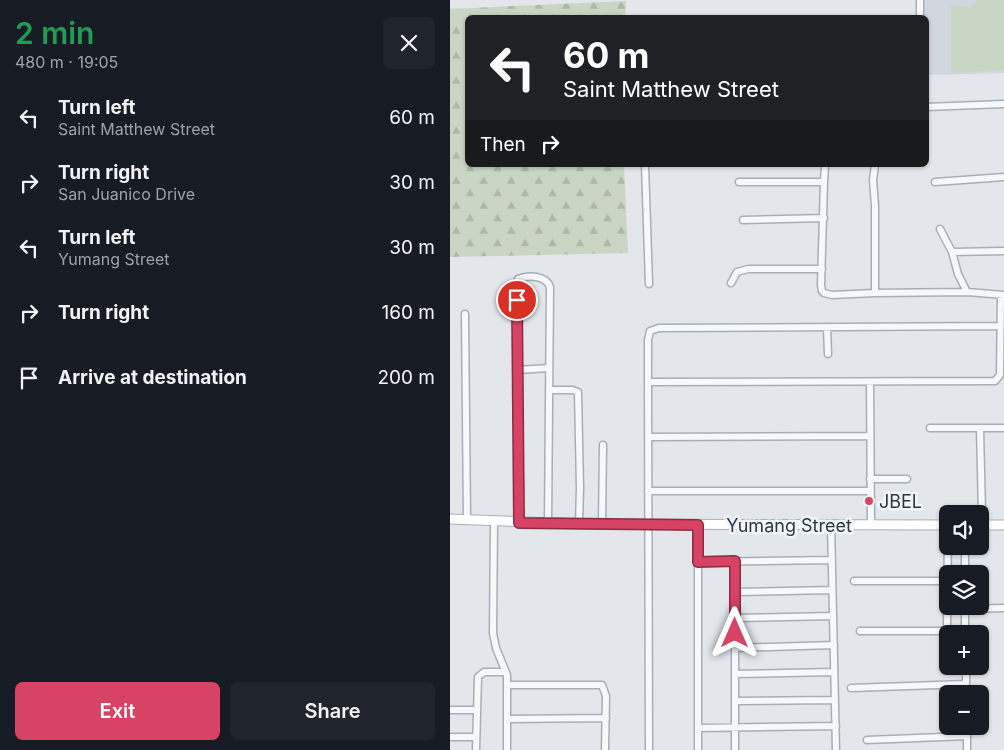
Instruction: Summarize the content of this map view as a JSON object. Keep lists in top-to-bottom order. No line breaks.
{"streets":{"main road":["Yumang Street"]},"places":["JBEL"],"page":{"heading":["2 min","480 m · 19:05"],"turn":["60 m","Saint Matthew Street"],"list":[{"name":"Turn left","note":"Saint Matthew Street","value":"60 m"},{"name":"Turn right","note":"San Juanico Drive","value":"30 m"},{"name":"Turn left","note":"Yumang Street","value":"30 m"},{"name":"Turn right","value":"160 m"},{"name":"Arrive at destination","value":"200 m"}],"then":"Then","map_buttons":["+","−"],"buttons":["Exit","Share"]}}
